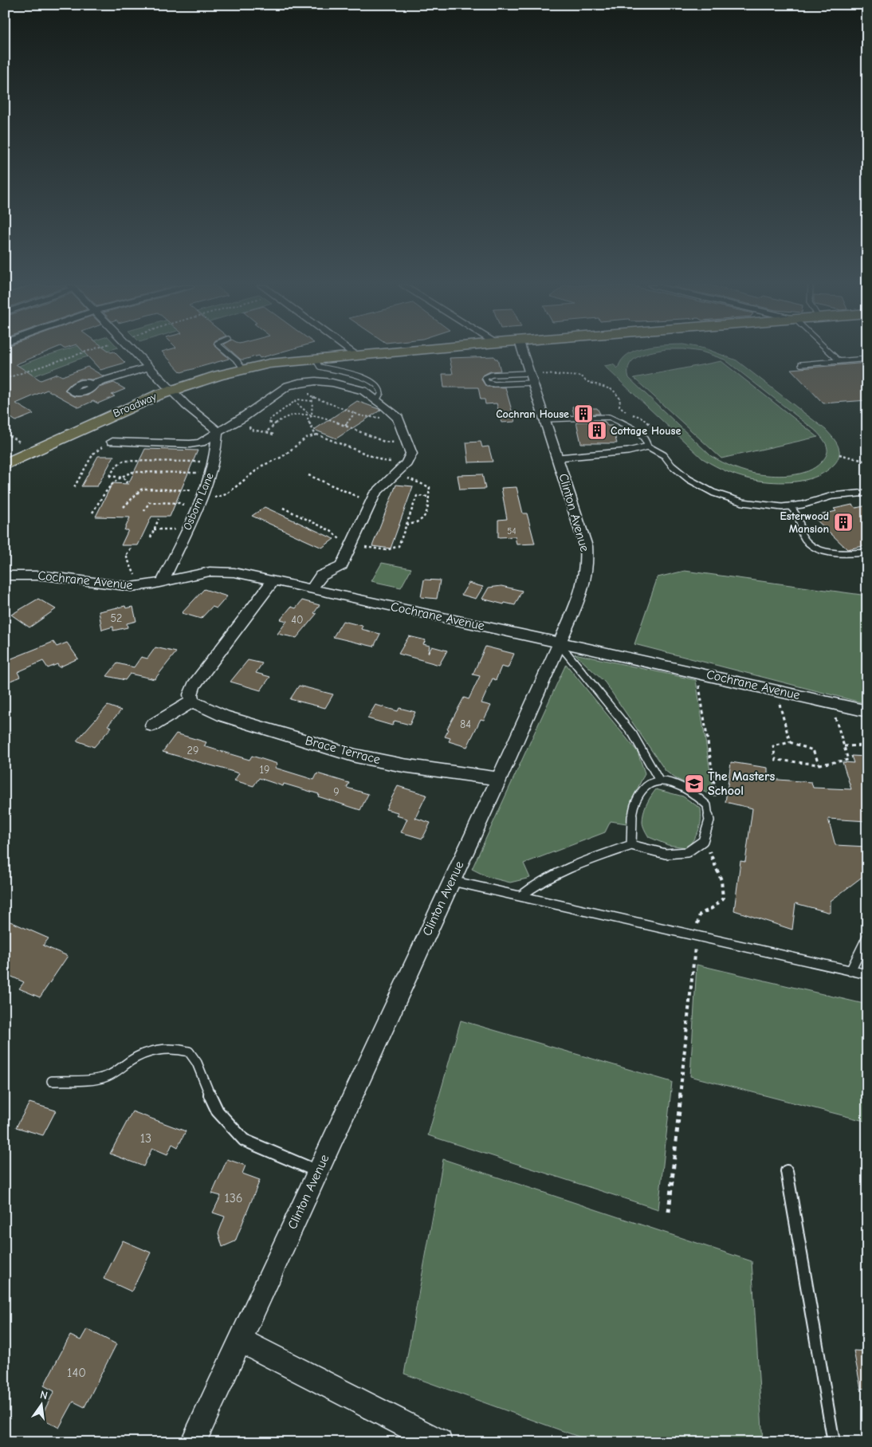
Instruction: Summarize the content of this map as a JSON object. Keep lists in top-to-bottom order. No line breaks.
{"streets":{"main road":["Broadway"],"street":["Osborn Lane","Clinton Avenue","Cochrane Avenue","Brace Terrace"]},"crossings":[["Osborn Lane","Cochrane Avenue"],["Clinton Avenue","Cochrane Avenue"],["Clinton Avenue","Brace Terrace"]],"places":{"building":["Cochran House","Cottage House","Esterwood Mansion"],"school or university":["The Masters School"]},"house_numbers":["54","52","40","84","29","19","9","13","136","140"],"north":"top"}
